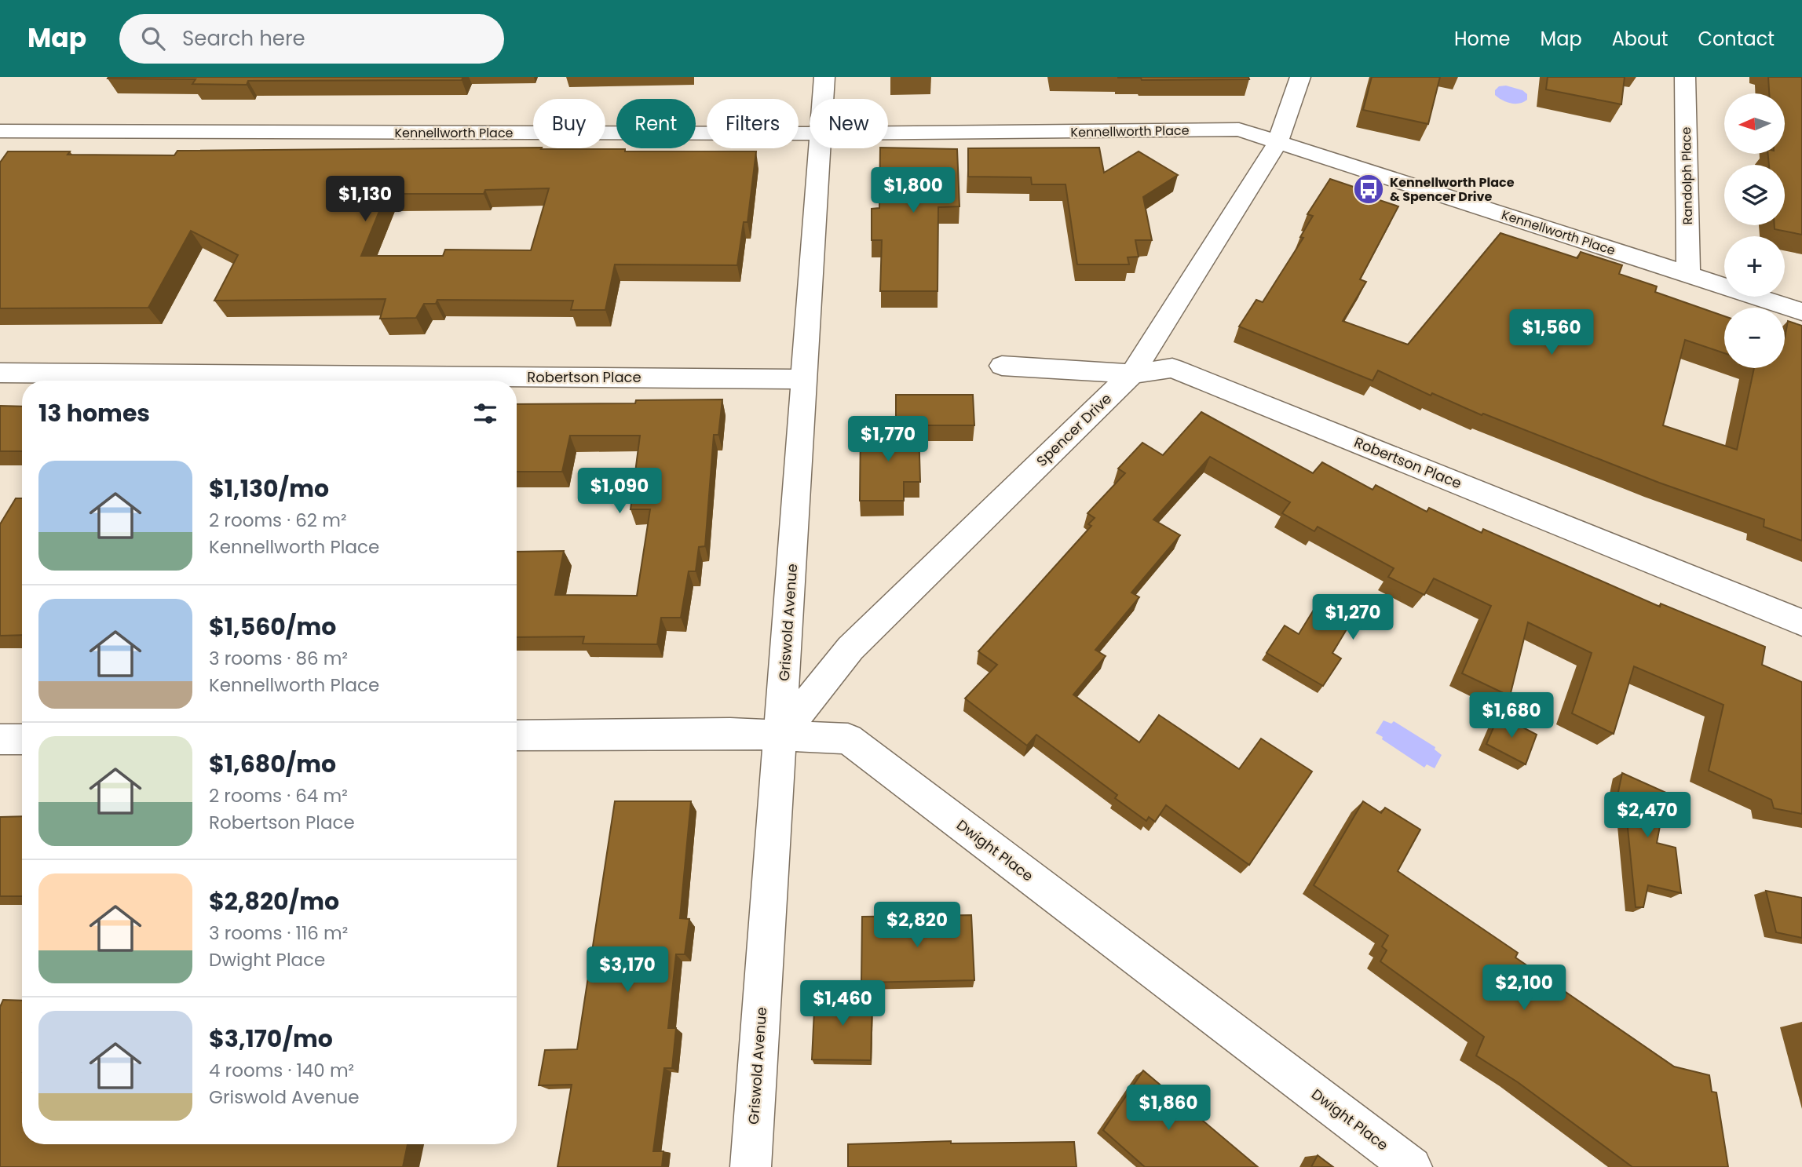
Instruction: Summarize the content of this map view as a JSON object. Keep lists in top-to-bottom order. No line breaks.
{"streets":{"street":["Kennellworth Place","Randolph Place","Robertson Place","Spencer Drive","Griswold Avenue","Dwight Place"]},"crossings":[["Kennellworth Place","Randolph Place"],["Kennellworth Place","Spencer Drive"],["Robertson Place","Spencer Drive"],["Robertson Place","Griswold Avenue"],["Spencer Drive","Griswold Avenue"],["Spencer Drive","Dwight Place"],["Griswold Avenue","Dwight Place"]],"places":{"bus stop":["Kennellworth Place & Spencer Drive"]},"north":"left","page":{"header":"Map","search":"Search here","nav":["Home","Map","About","Contact"],"map_buttons":["+","−"],"chip":["Buy","Rent","Filters","New"],"price":["$1,800","$1,130","$1,560","$1,770","$1,090","$1,270","$1,680","$2,470","$2,820","$3,170","$2,100","$1,460","$1,860"],"heading":"13 homes","list":[{"name":"$1,130/mo","note":"2 rooms · 62 m² · Kennellworth Place"},{"name":"$1,560/mo","note":"3 rooms · 86 m² · Kennellworth Place"},{"name":"$1,680/mo","note":"2 rooms · 64 m² · Robertson Place"},{"name":"$2,820/mo","note":"3 rooms · 116 m² · Dwight Place"},{"name":"$3,170/mo","note":"4 rooms · 140 m² · Griswold Avenue"}]}}
